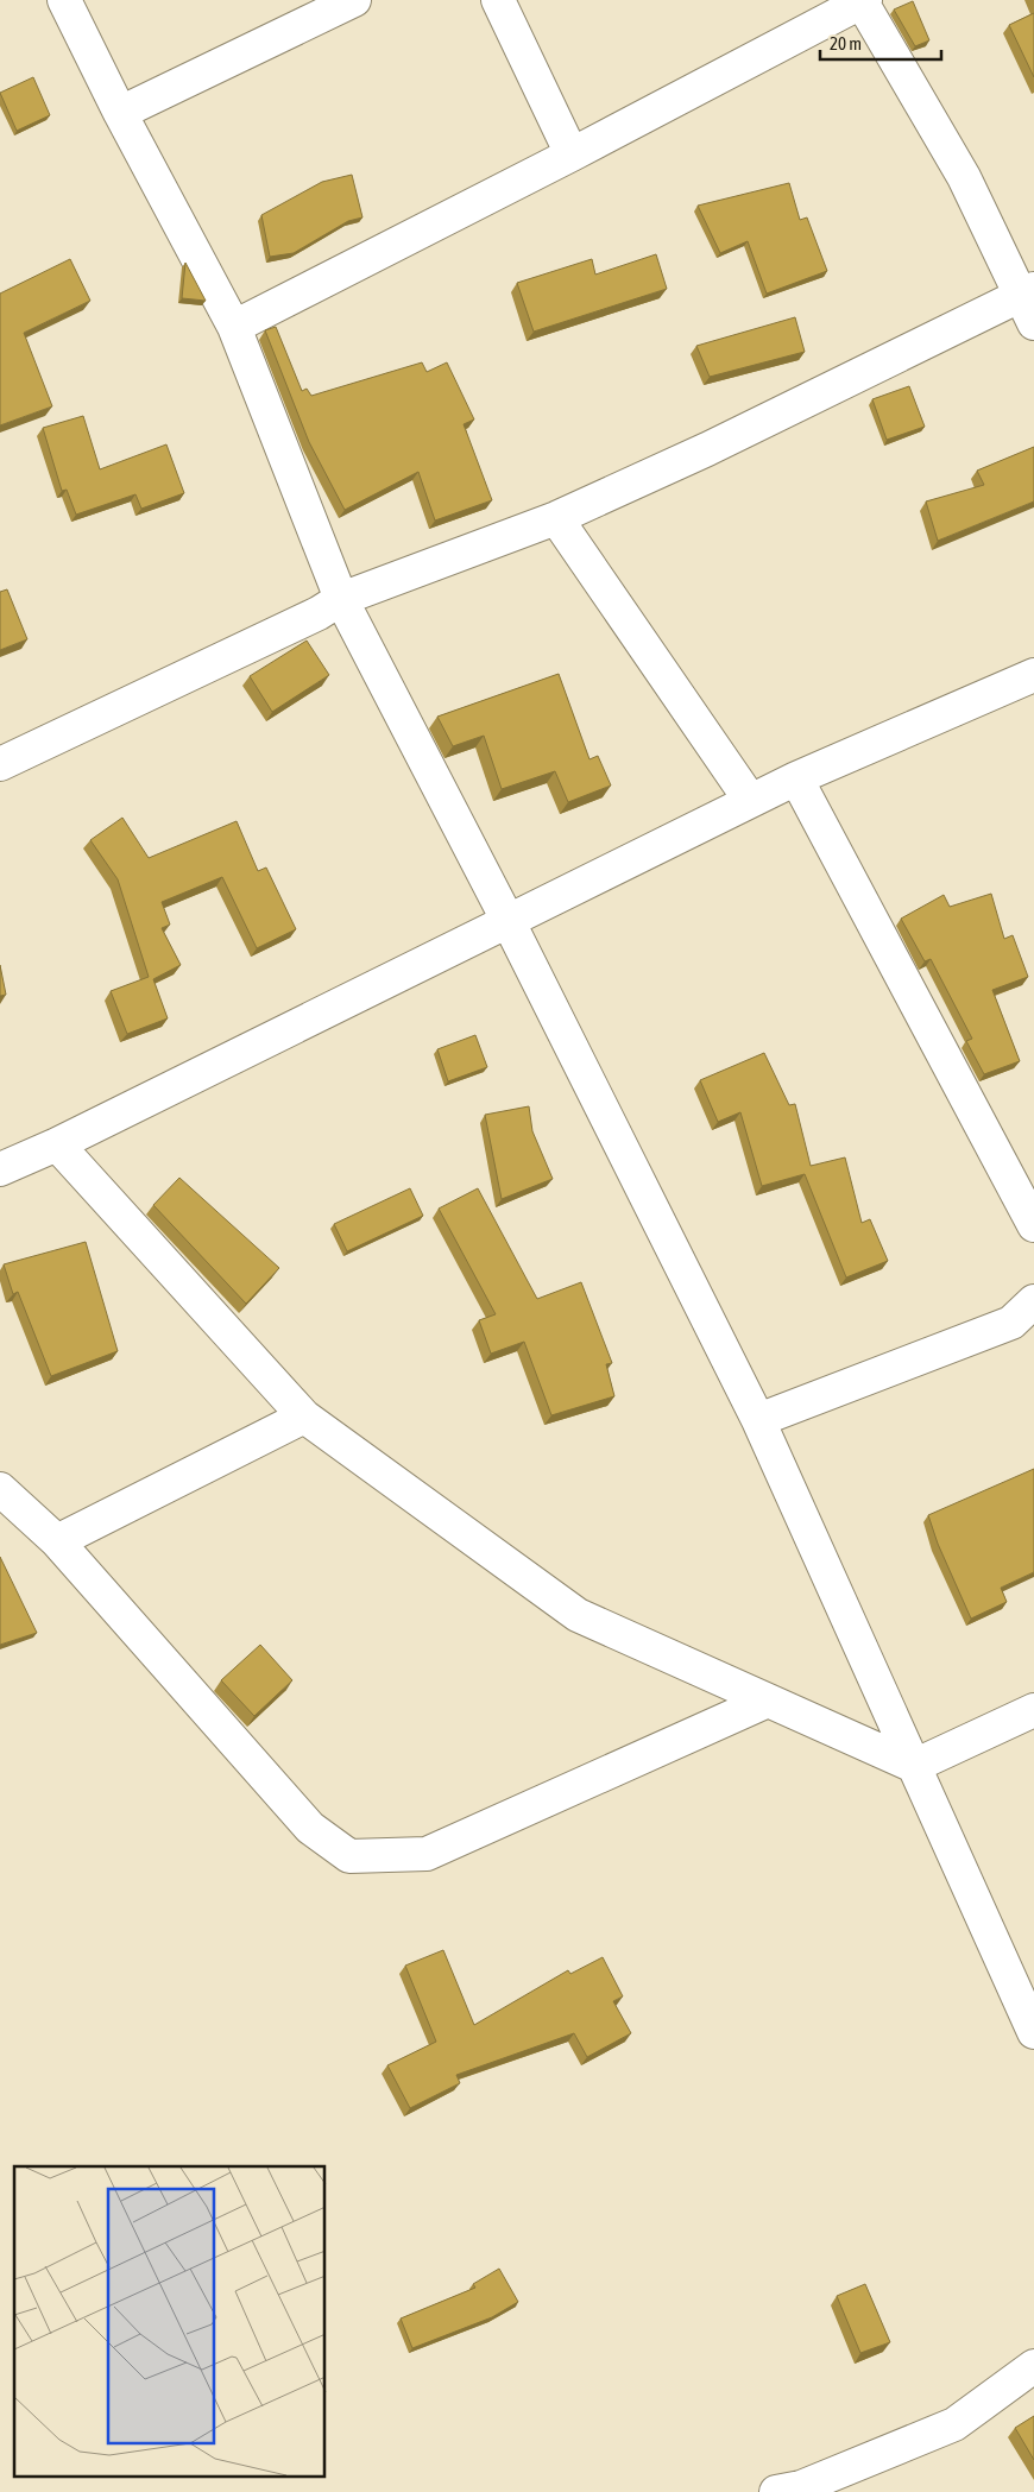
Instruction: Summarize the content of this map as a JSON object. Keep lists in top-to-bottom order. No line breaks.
{"scale_bar":"20 m"}
